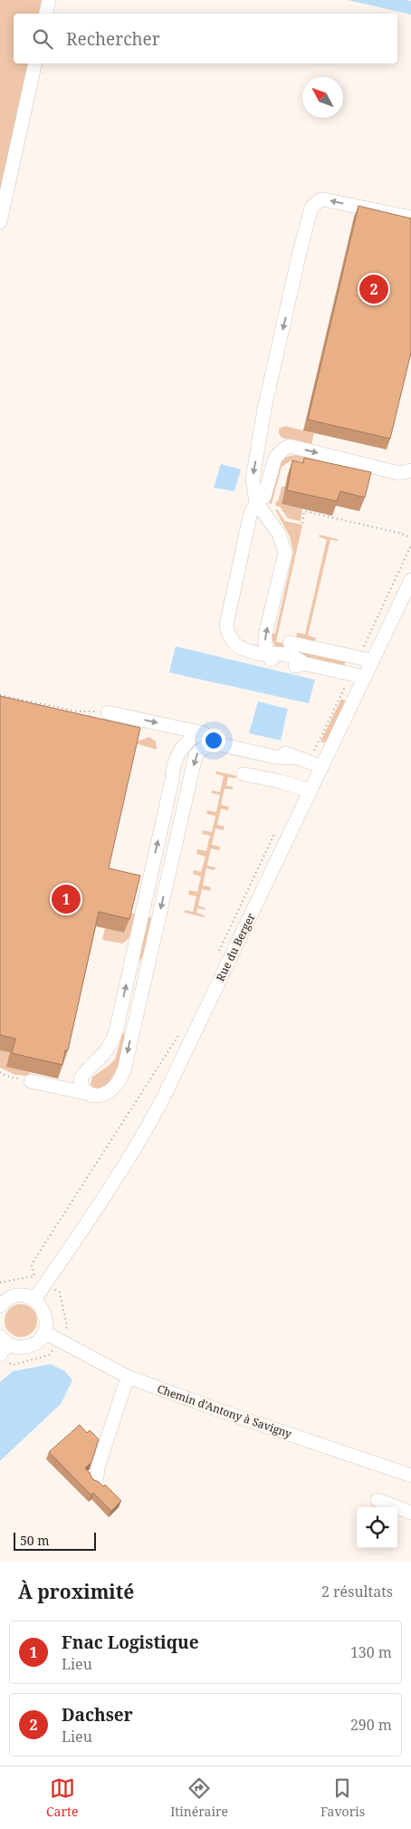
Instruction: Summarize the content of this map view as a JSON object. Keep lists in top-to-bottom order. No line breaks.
{"streets":{"street":["Rue du Berger","Chemin d'Antony à Savigny"]},"scale_bar":"50 m","north":"top left","page":{"search":"Rechercher","pins":["2","1"],"scale":"50 m","heading":["À proximité","2 résultats"],"list":[{"mark":"1","name":"Fnac Logistique","note":"Lieu","value":"130 m"},{"mark":"2","name":"Dachser","note":"Lieu","value":"290 m"}],"nav":["Carte","Itinéraire","Favoris"]}}
